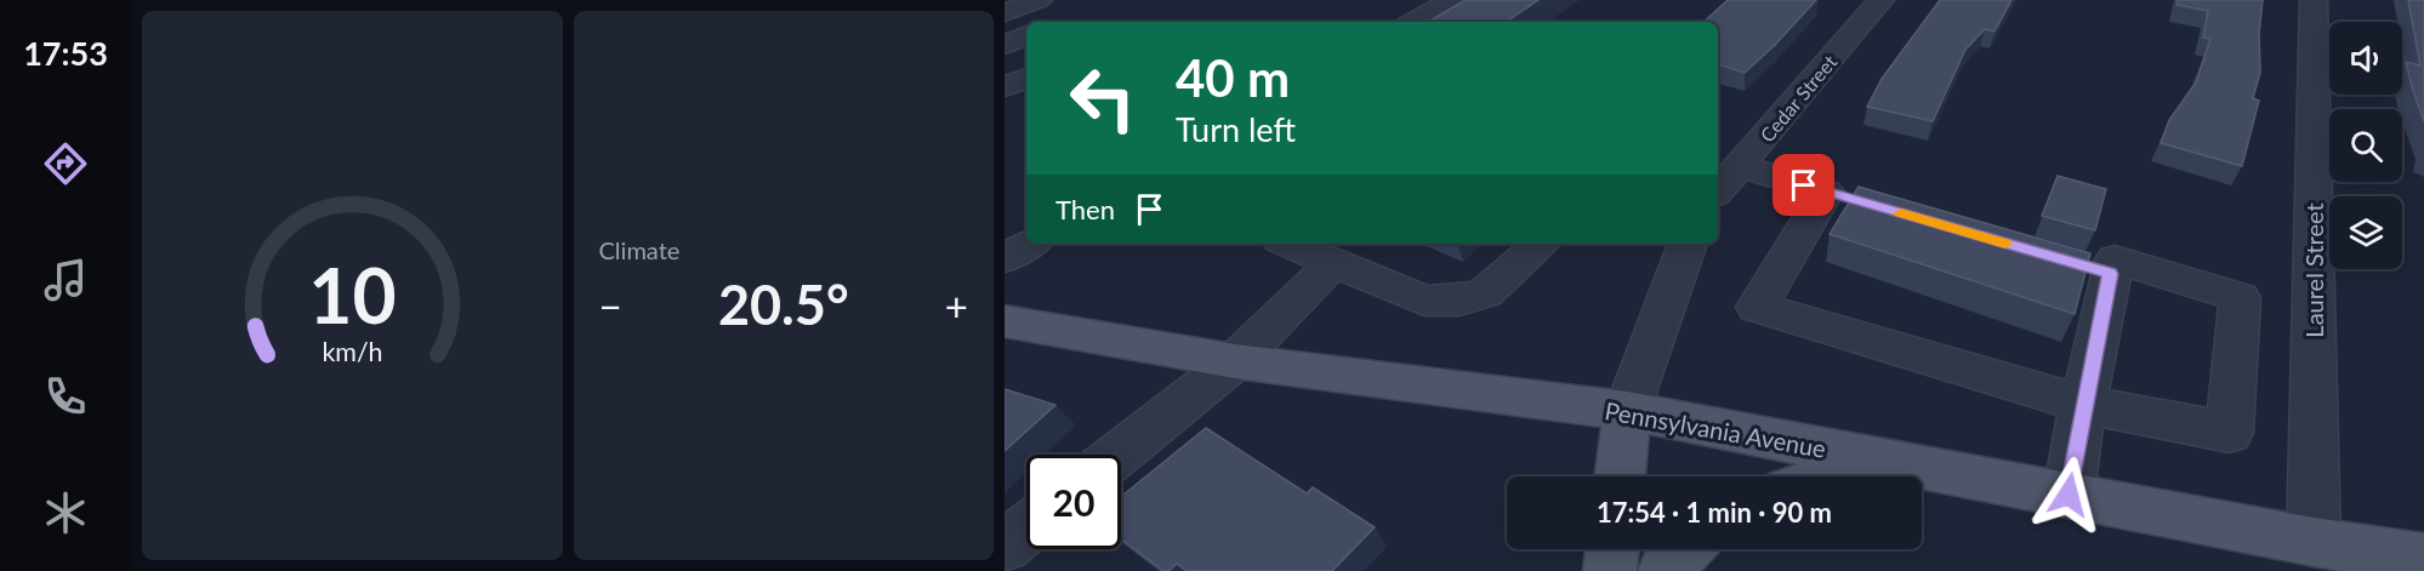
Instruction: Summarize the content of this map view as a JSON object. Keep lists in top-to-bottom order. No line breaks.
{"streets":{"main road":["Pennsylvania Avenue"],"street":["Cedar Street","Laurel Street"]},"crossings":[["Laurel Street","Pennsylvania Avenue"]],"page":{"tabs":"17:53","tile":"Climate","turn":["40 m","Turn left"],"then":"Then","heat":["−","20.5°","+"],"limit":"20","trip":"17:54 · 1 min · 90 m","gauge":["10","km/h"]}}
